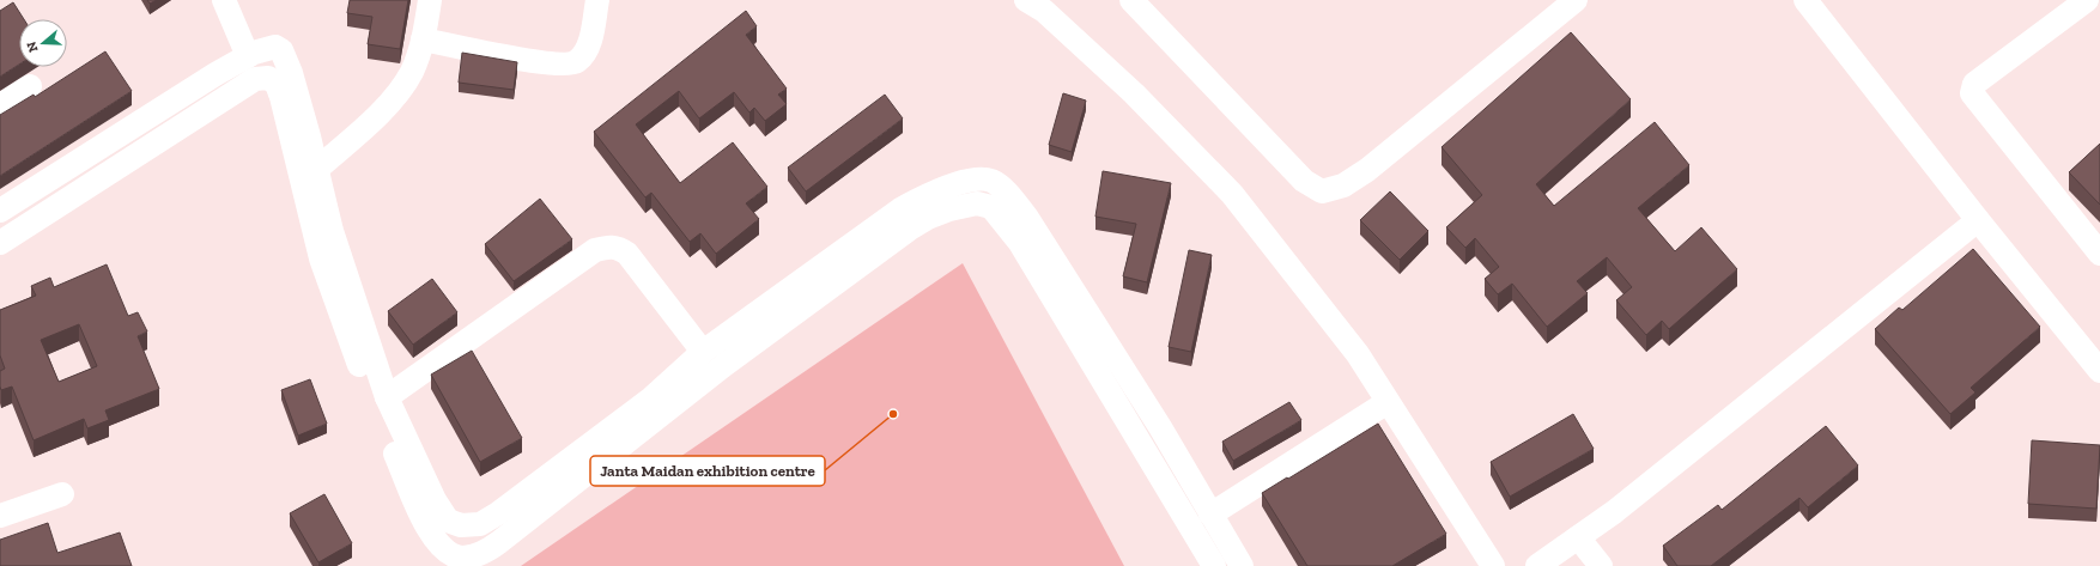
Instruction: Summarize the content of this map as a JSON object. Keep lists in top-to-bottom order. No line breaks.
{"places":["Janta Maidan exhibition centre"],"north":"left"}
